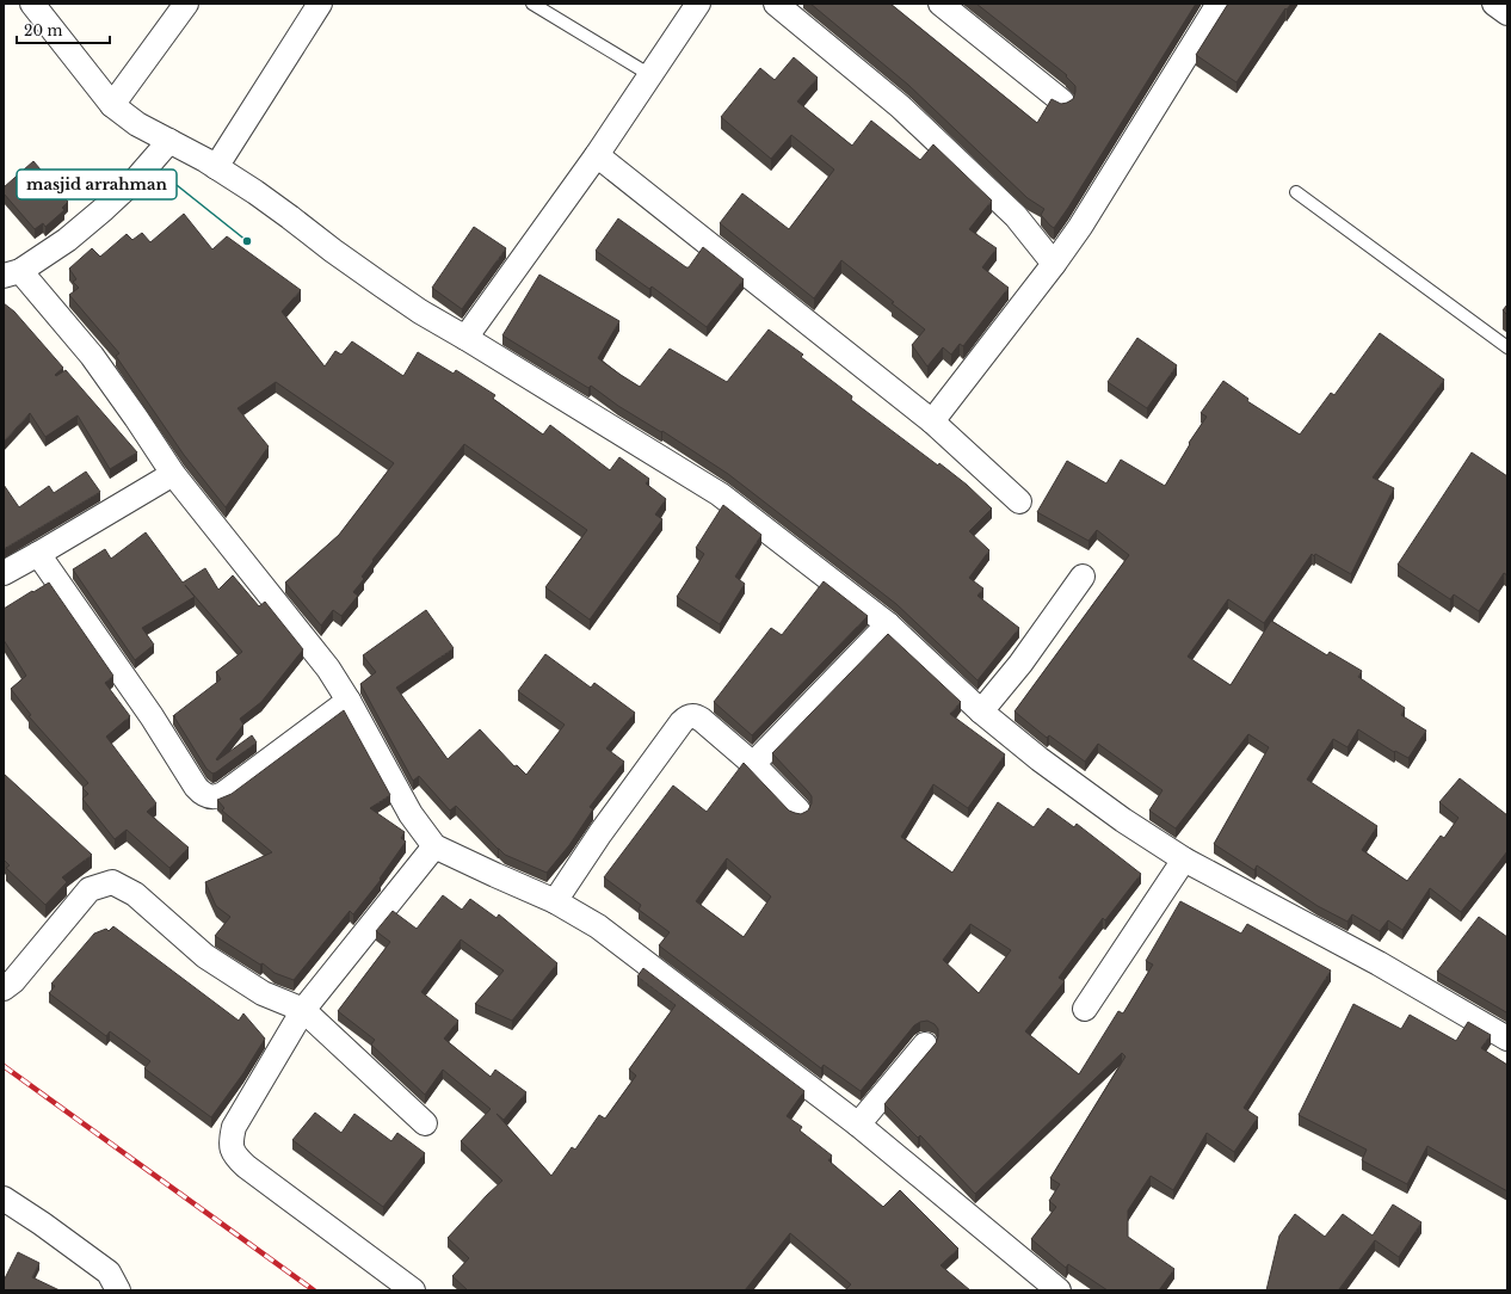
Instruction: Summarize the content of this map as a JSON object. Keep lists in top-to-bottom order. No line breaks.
{"places":["masjid arrahman"],"scale_bar":"20 m"}
